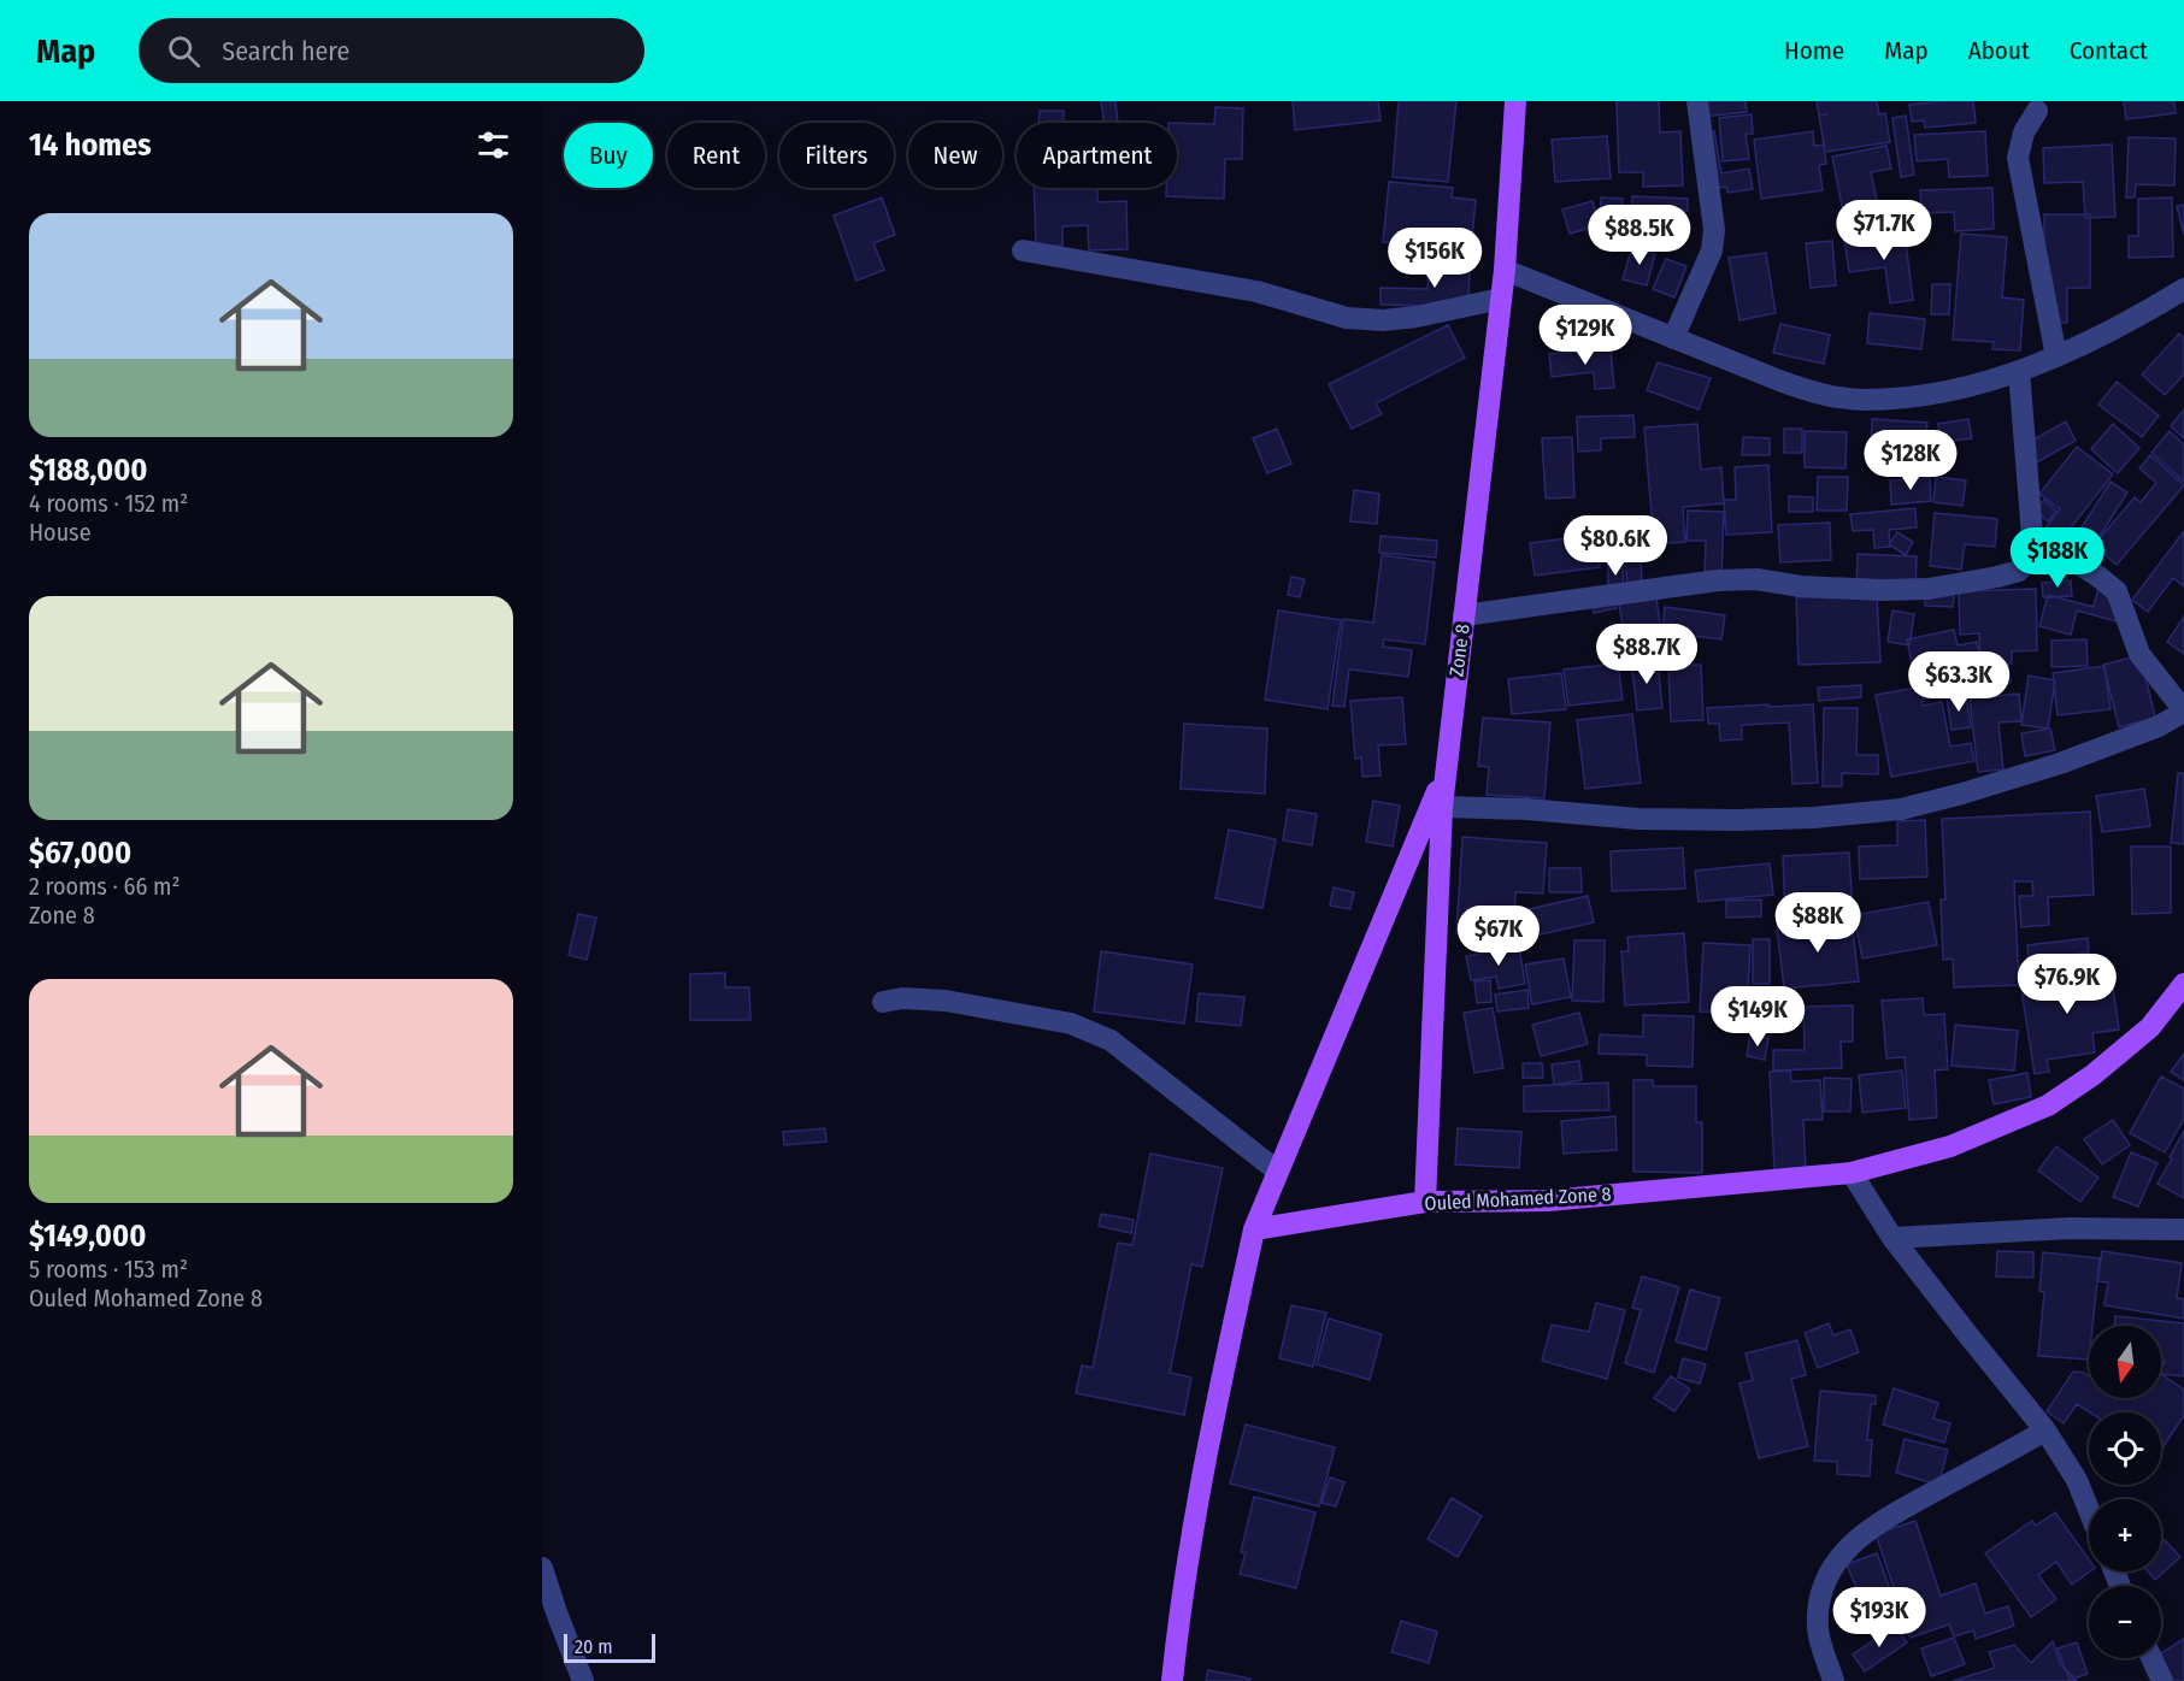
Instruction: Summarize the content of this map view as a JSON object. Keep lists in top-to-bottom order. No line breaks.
{"streets":{"main road":["Zone 8","Ouled Mohamed Zone 8"]},"crossings":[["Zone 8","Ouled Mohamed Zone 8"]],"scale_bar":"20 m","north":"bottom","page":{"header":"Map","search":"Search here","nav":["Home","Map","About","Contact"],"heading":"14 homes","chip":["Buy","Rent","Filters","New","Apartment"],"list":[{"name":"$188,000","note":"4 rooms · 152 m² · House"},{"name":"$67,000","note":"2 rooms · 66 m² · Zone 8"},{"name":"$149,000","note":"5 rooms · 153 m² · Ouled Mohamed Zone 8"}],"price":["$71.7K","$88.5K","$156K","$129K","$128K","$80.6K","$188K","$88.7K","$63.3K","$88K","$67K","$76.9K","$149K","$193K"],"map_buttons":["+","−"],"scale":"20 m"}}
